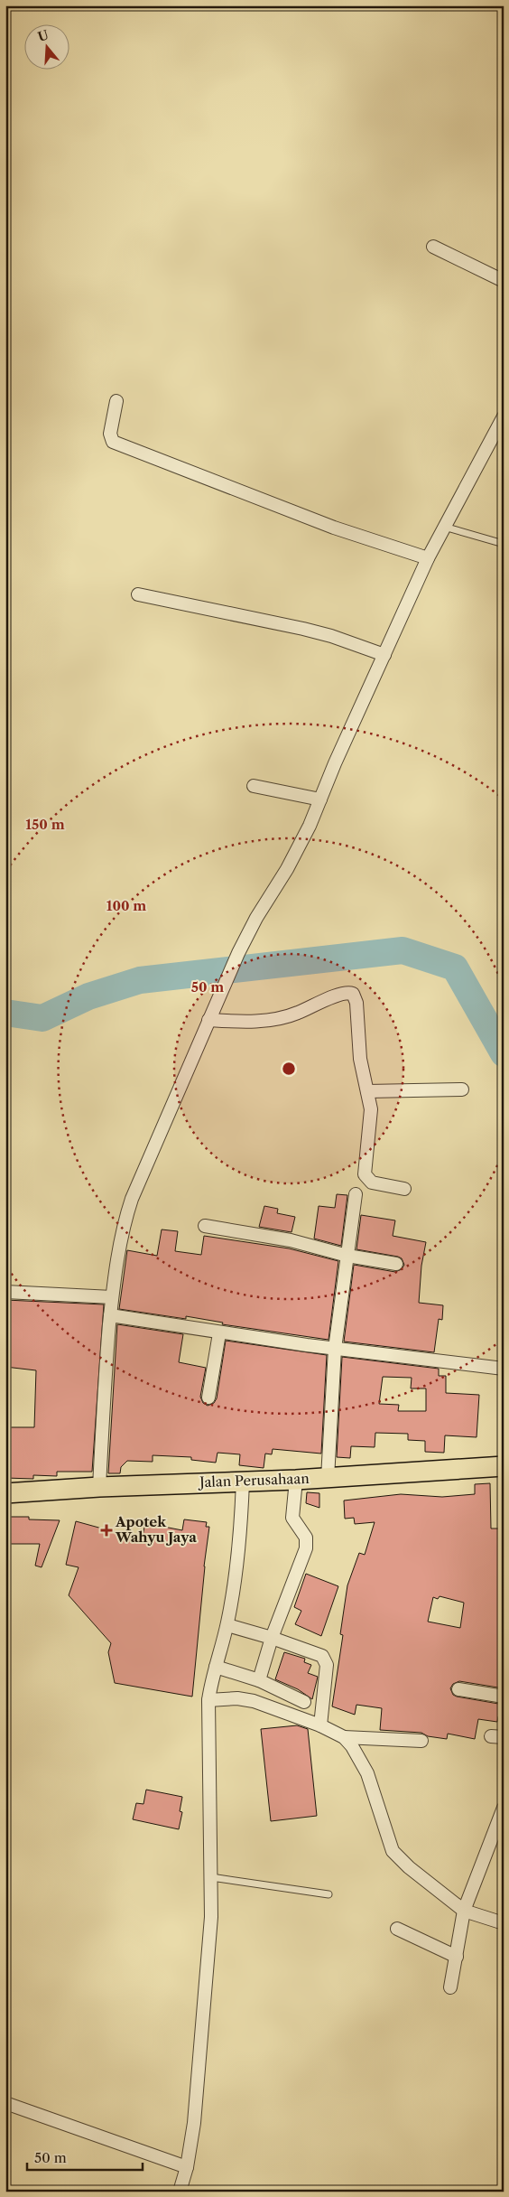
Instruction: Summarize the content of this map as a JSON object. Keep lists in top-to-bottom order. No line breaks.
{"streets":{"main road":["Jalan Perusahaan"]},"places":{"health":["Apotek Wahyu Jaya"]},"scale_bar":"50 m","north":"top","rings":["150 m","100 m","50 m"]}
